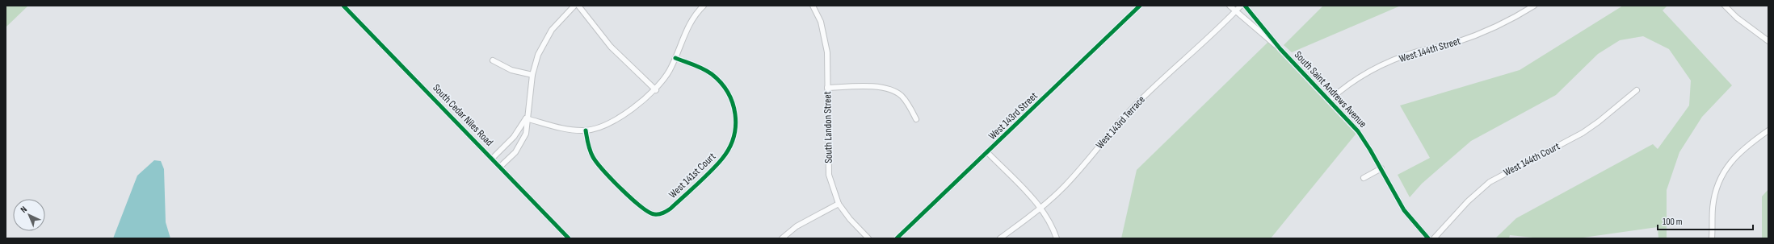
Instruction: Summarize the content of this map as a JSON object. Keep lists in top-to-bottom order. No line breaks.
{"streets":{"street":["West 144th Street","South Saint Andrews Avenue","South Cedar Niles Road","West 143rd Street","West 143rd Terrace","South Landon Street","West 144th Court","West 141st Court"]},"crossings":[["West 144th Street","South Saint Andrews Avenue"]],"scale_bar":"100 m","north":"top left"}
